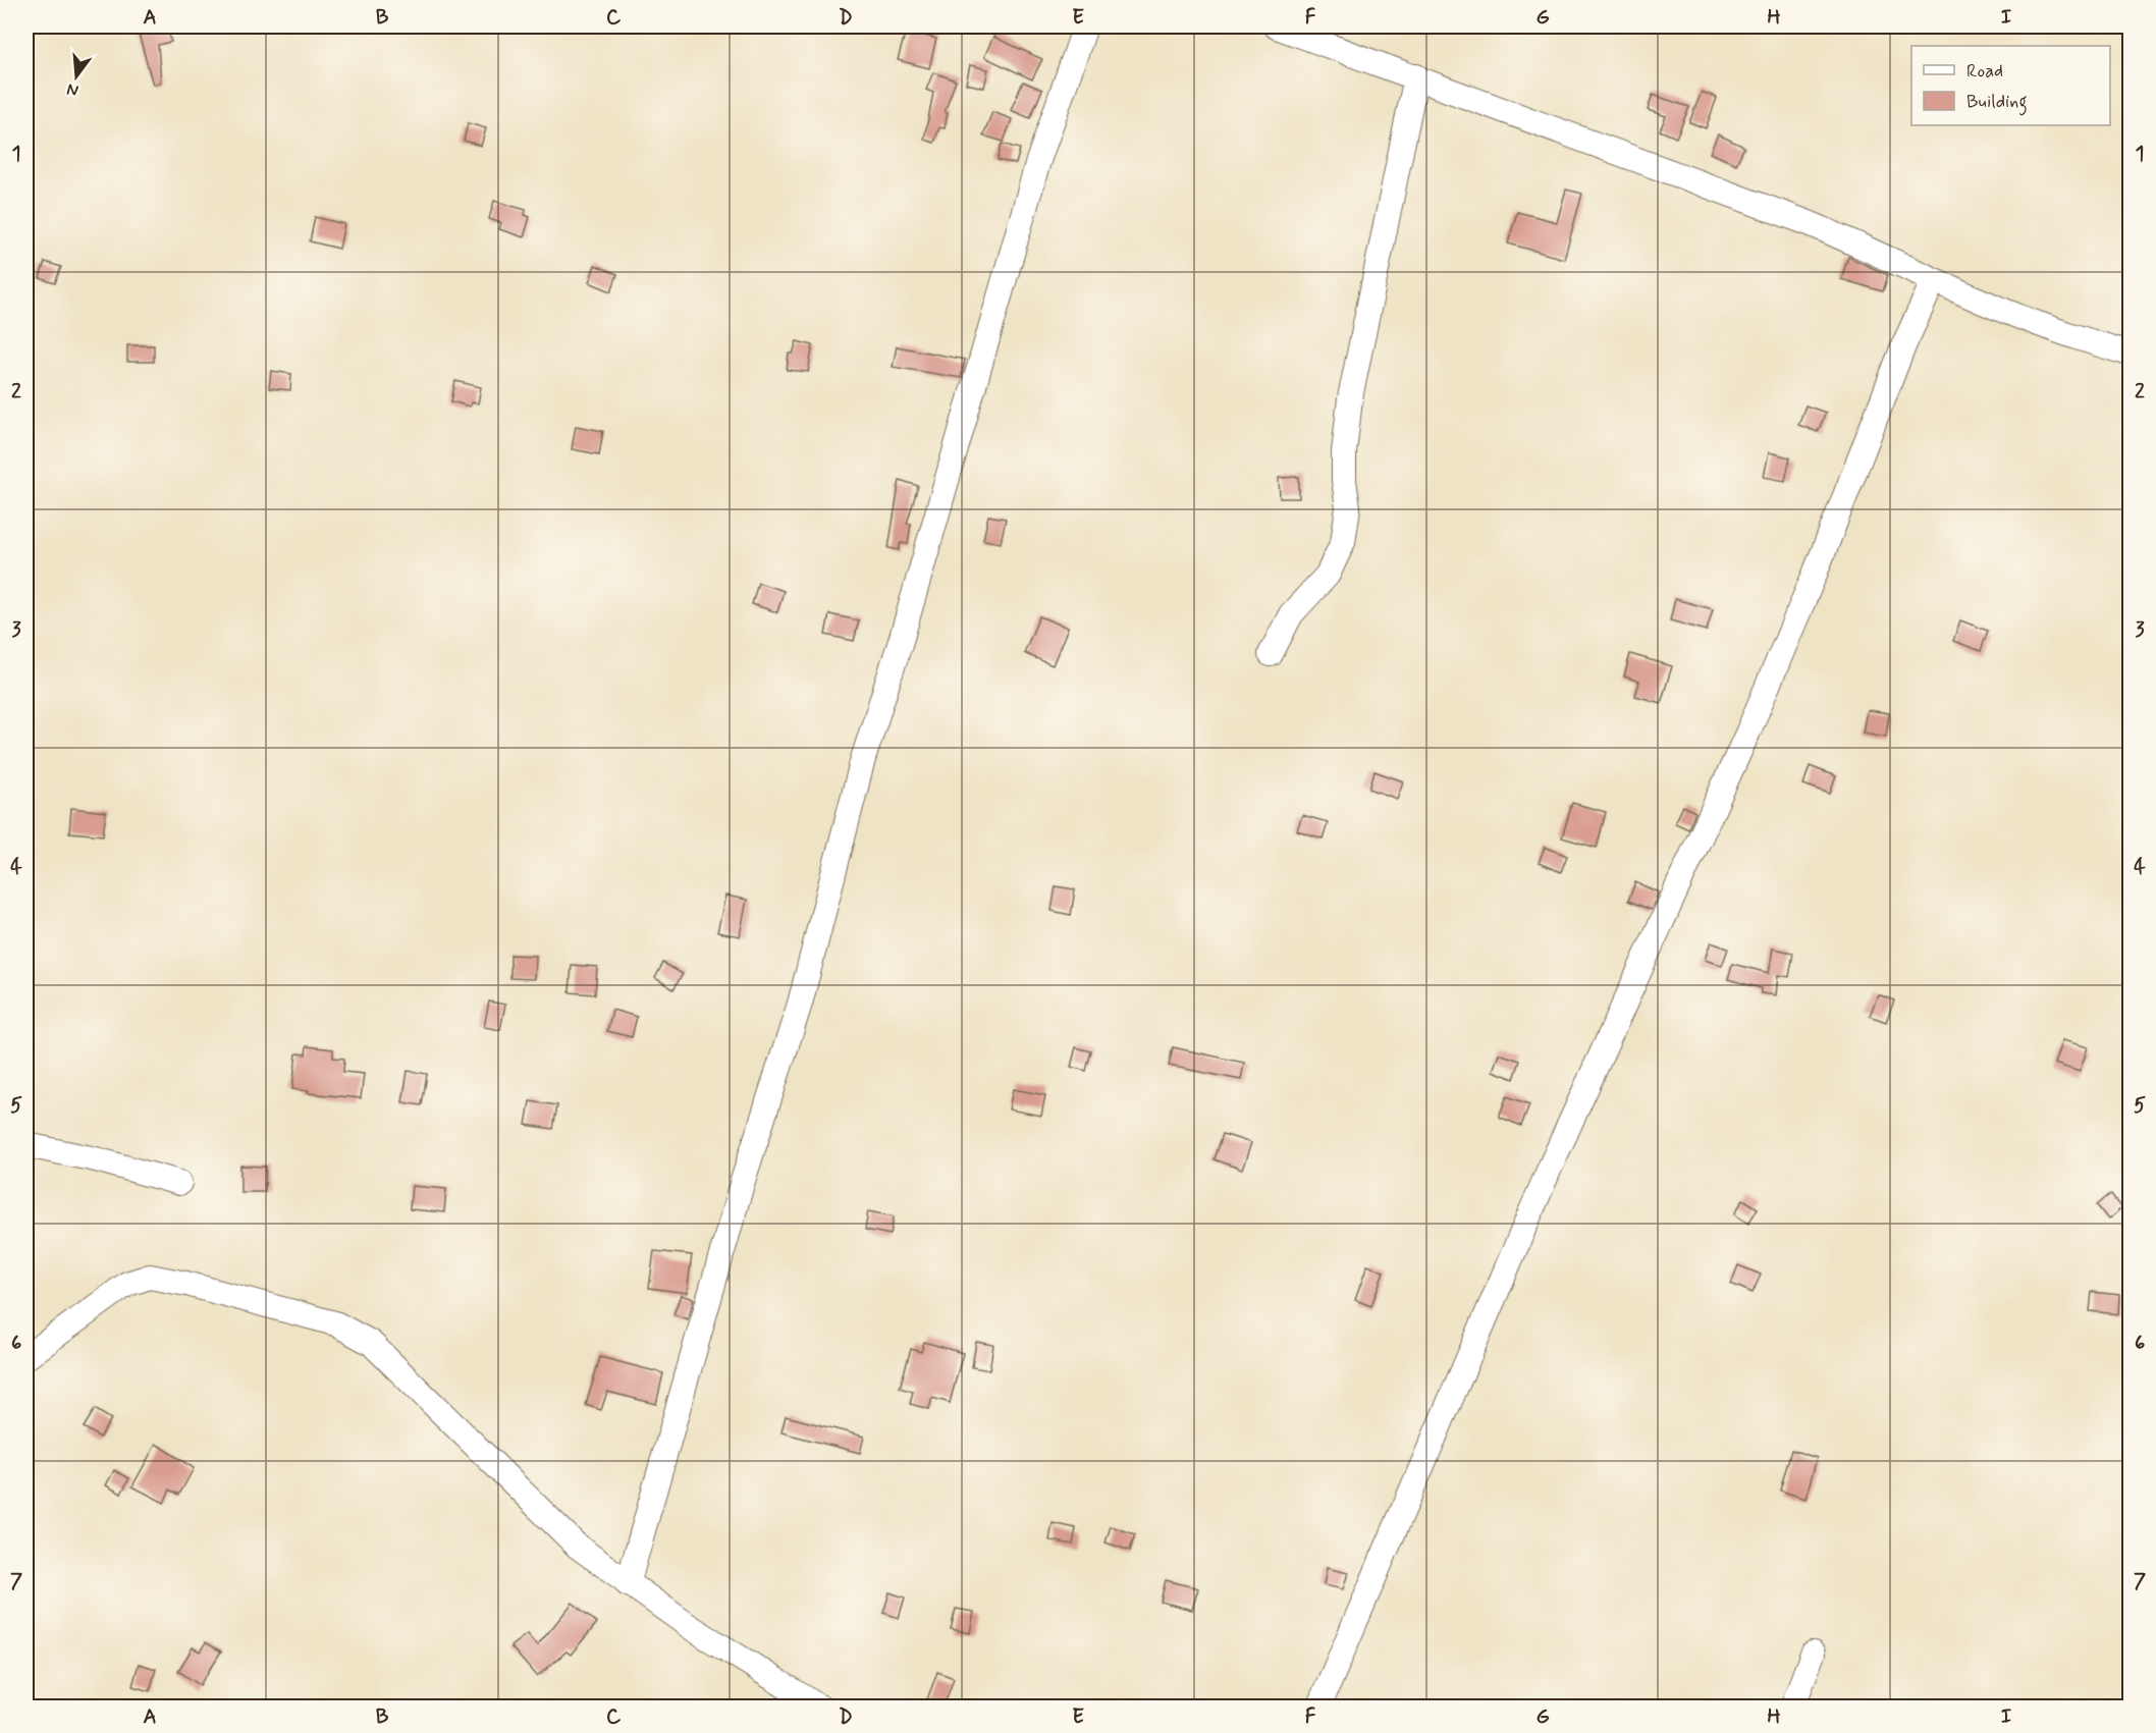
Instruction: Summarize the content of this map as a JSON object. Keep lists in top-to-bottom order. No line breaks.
{"legend":["Road","Building"],"north":"bottom","grid":{"columns":["A","B","C","D","E","F","G","H","I"],"rows":["1","2","3","4","5","6","7"]}}
